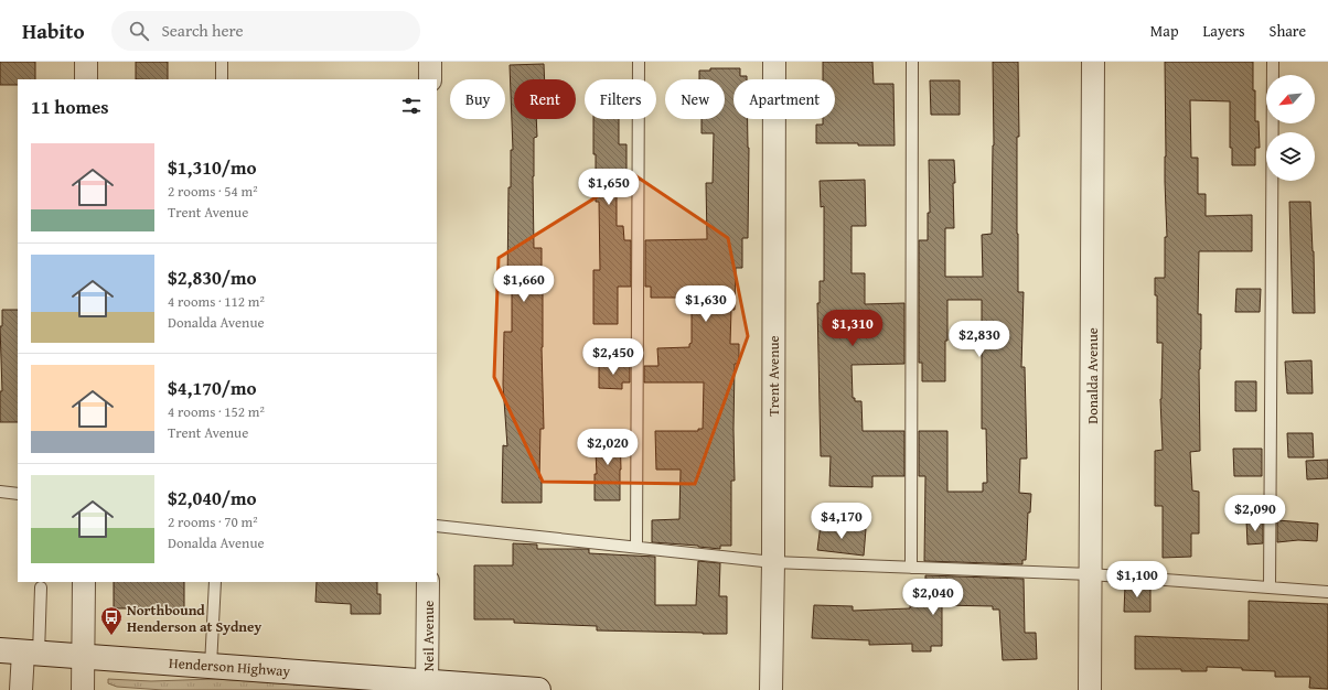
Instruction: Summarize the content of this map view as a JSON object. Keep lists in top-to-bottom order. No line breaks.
{"streets":{"main road":["Henderson Highway"],"street":["Trent Avenue","Donalda Avenue","Neil Avenue"]},"crossings":[["Neil Avenue","Henderson Highway"]],"places":{"bus stop":["Northbound Henderson at Sydney"]},"north":"bottom left","page":{"header":"Habito","search":"Search here","nav":["Map","Layers","Share"],"chip":["Buy","Rent","Filters","New","Apartment"],"heading":"11 homes","list":[{"name":"$1,310/mo","note":"2 rooms · 54 m² · Trent Avenue"},{"name":"$2,830/mo","note":"4 rooms · 112 m² · Donalda Avenue"},{"name":"$4,170/mo","note":"4 rooms · 152 m² · Trent Avenue"},{"name":"$2,040/mo","note":"2 rooms · 70 m² · Donalda Avenue"}],"price":["$1,650","$1,660","$1,630","$1,310","$2,830","$2,450","$2,020","$2,090","$4,170","$1,100","$2,040"]}}
